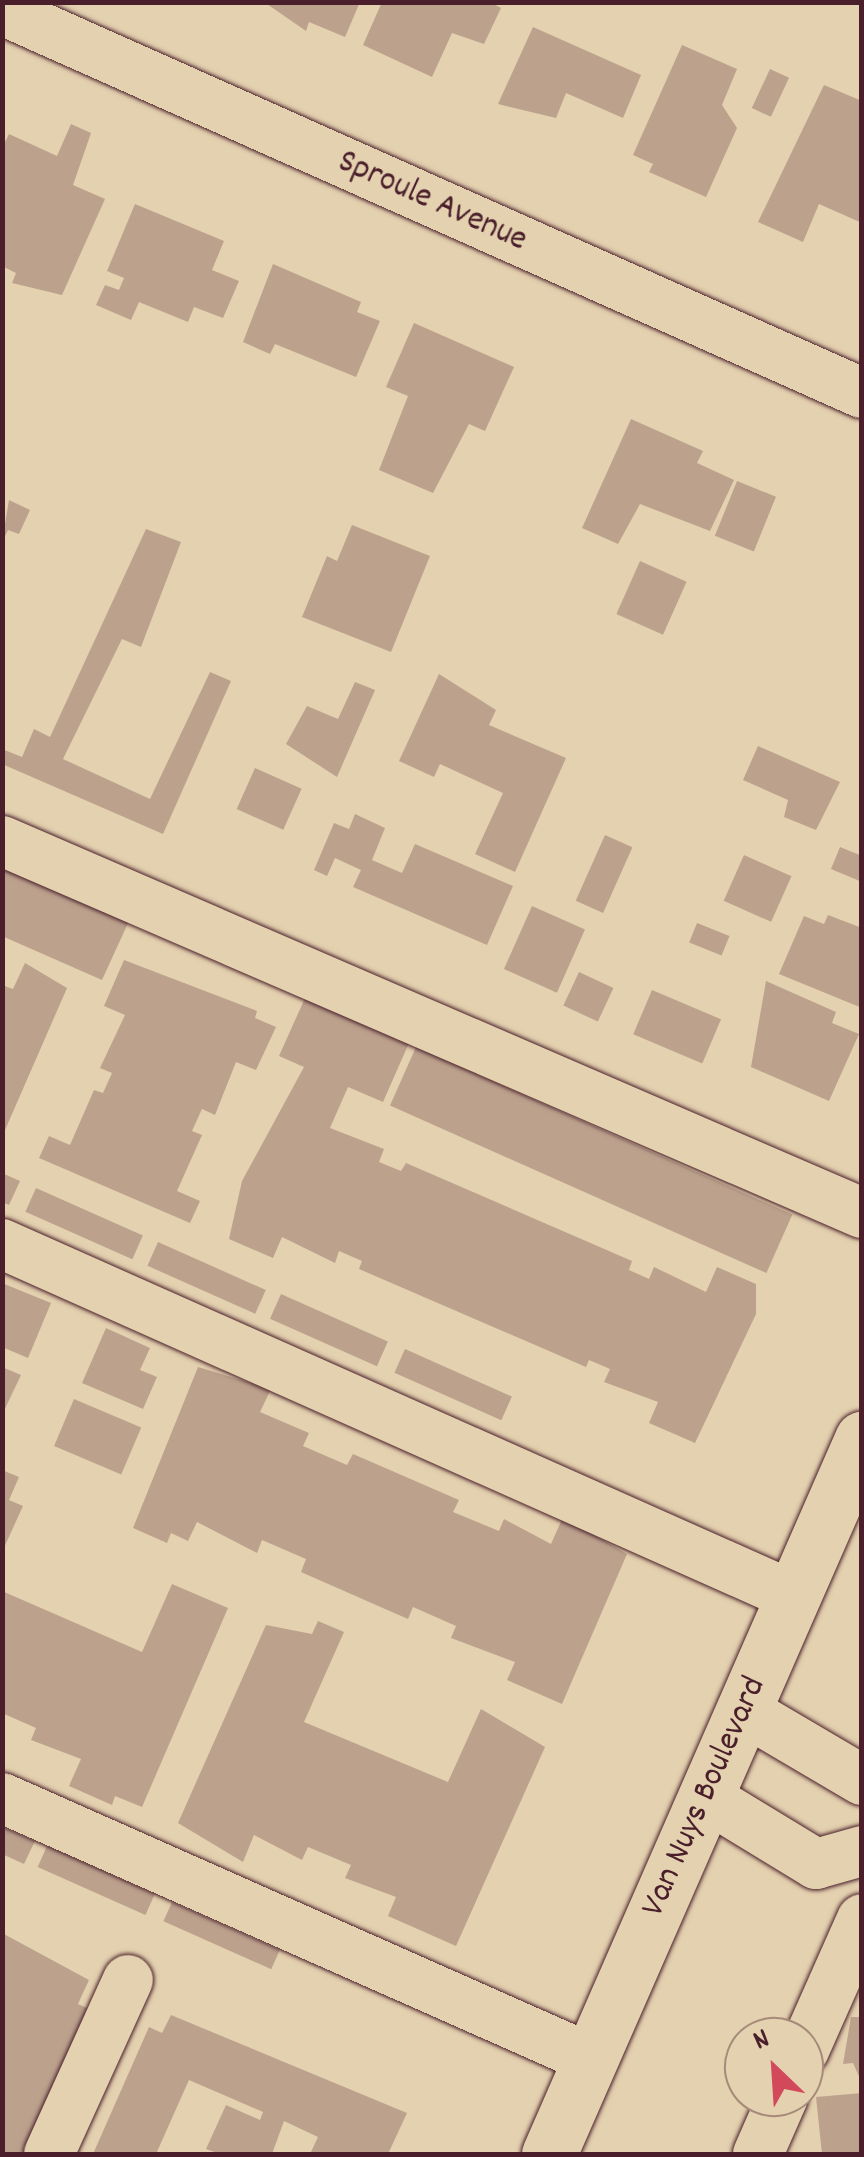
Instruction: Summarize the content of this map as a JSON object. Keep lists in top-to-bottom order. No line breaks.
{"streets":{"main road":["Van Nuys Boulevard"],"street":["Sproule Avenue"]},"north":"top left"}
